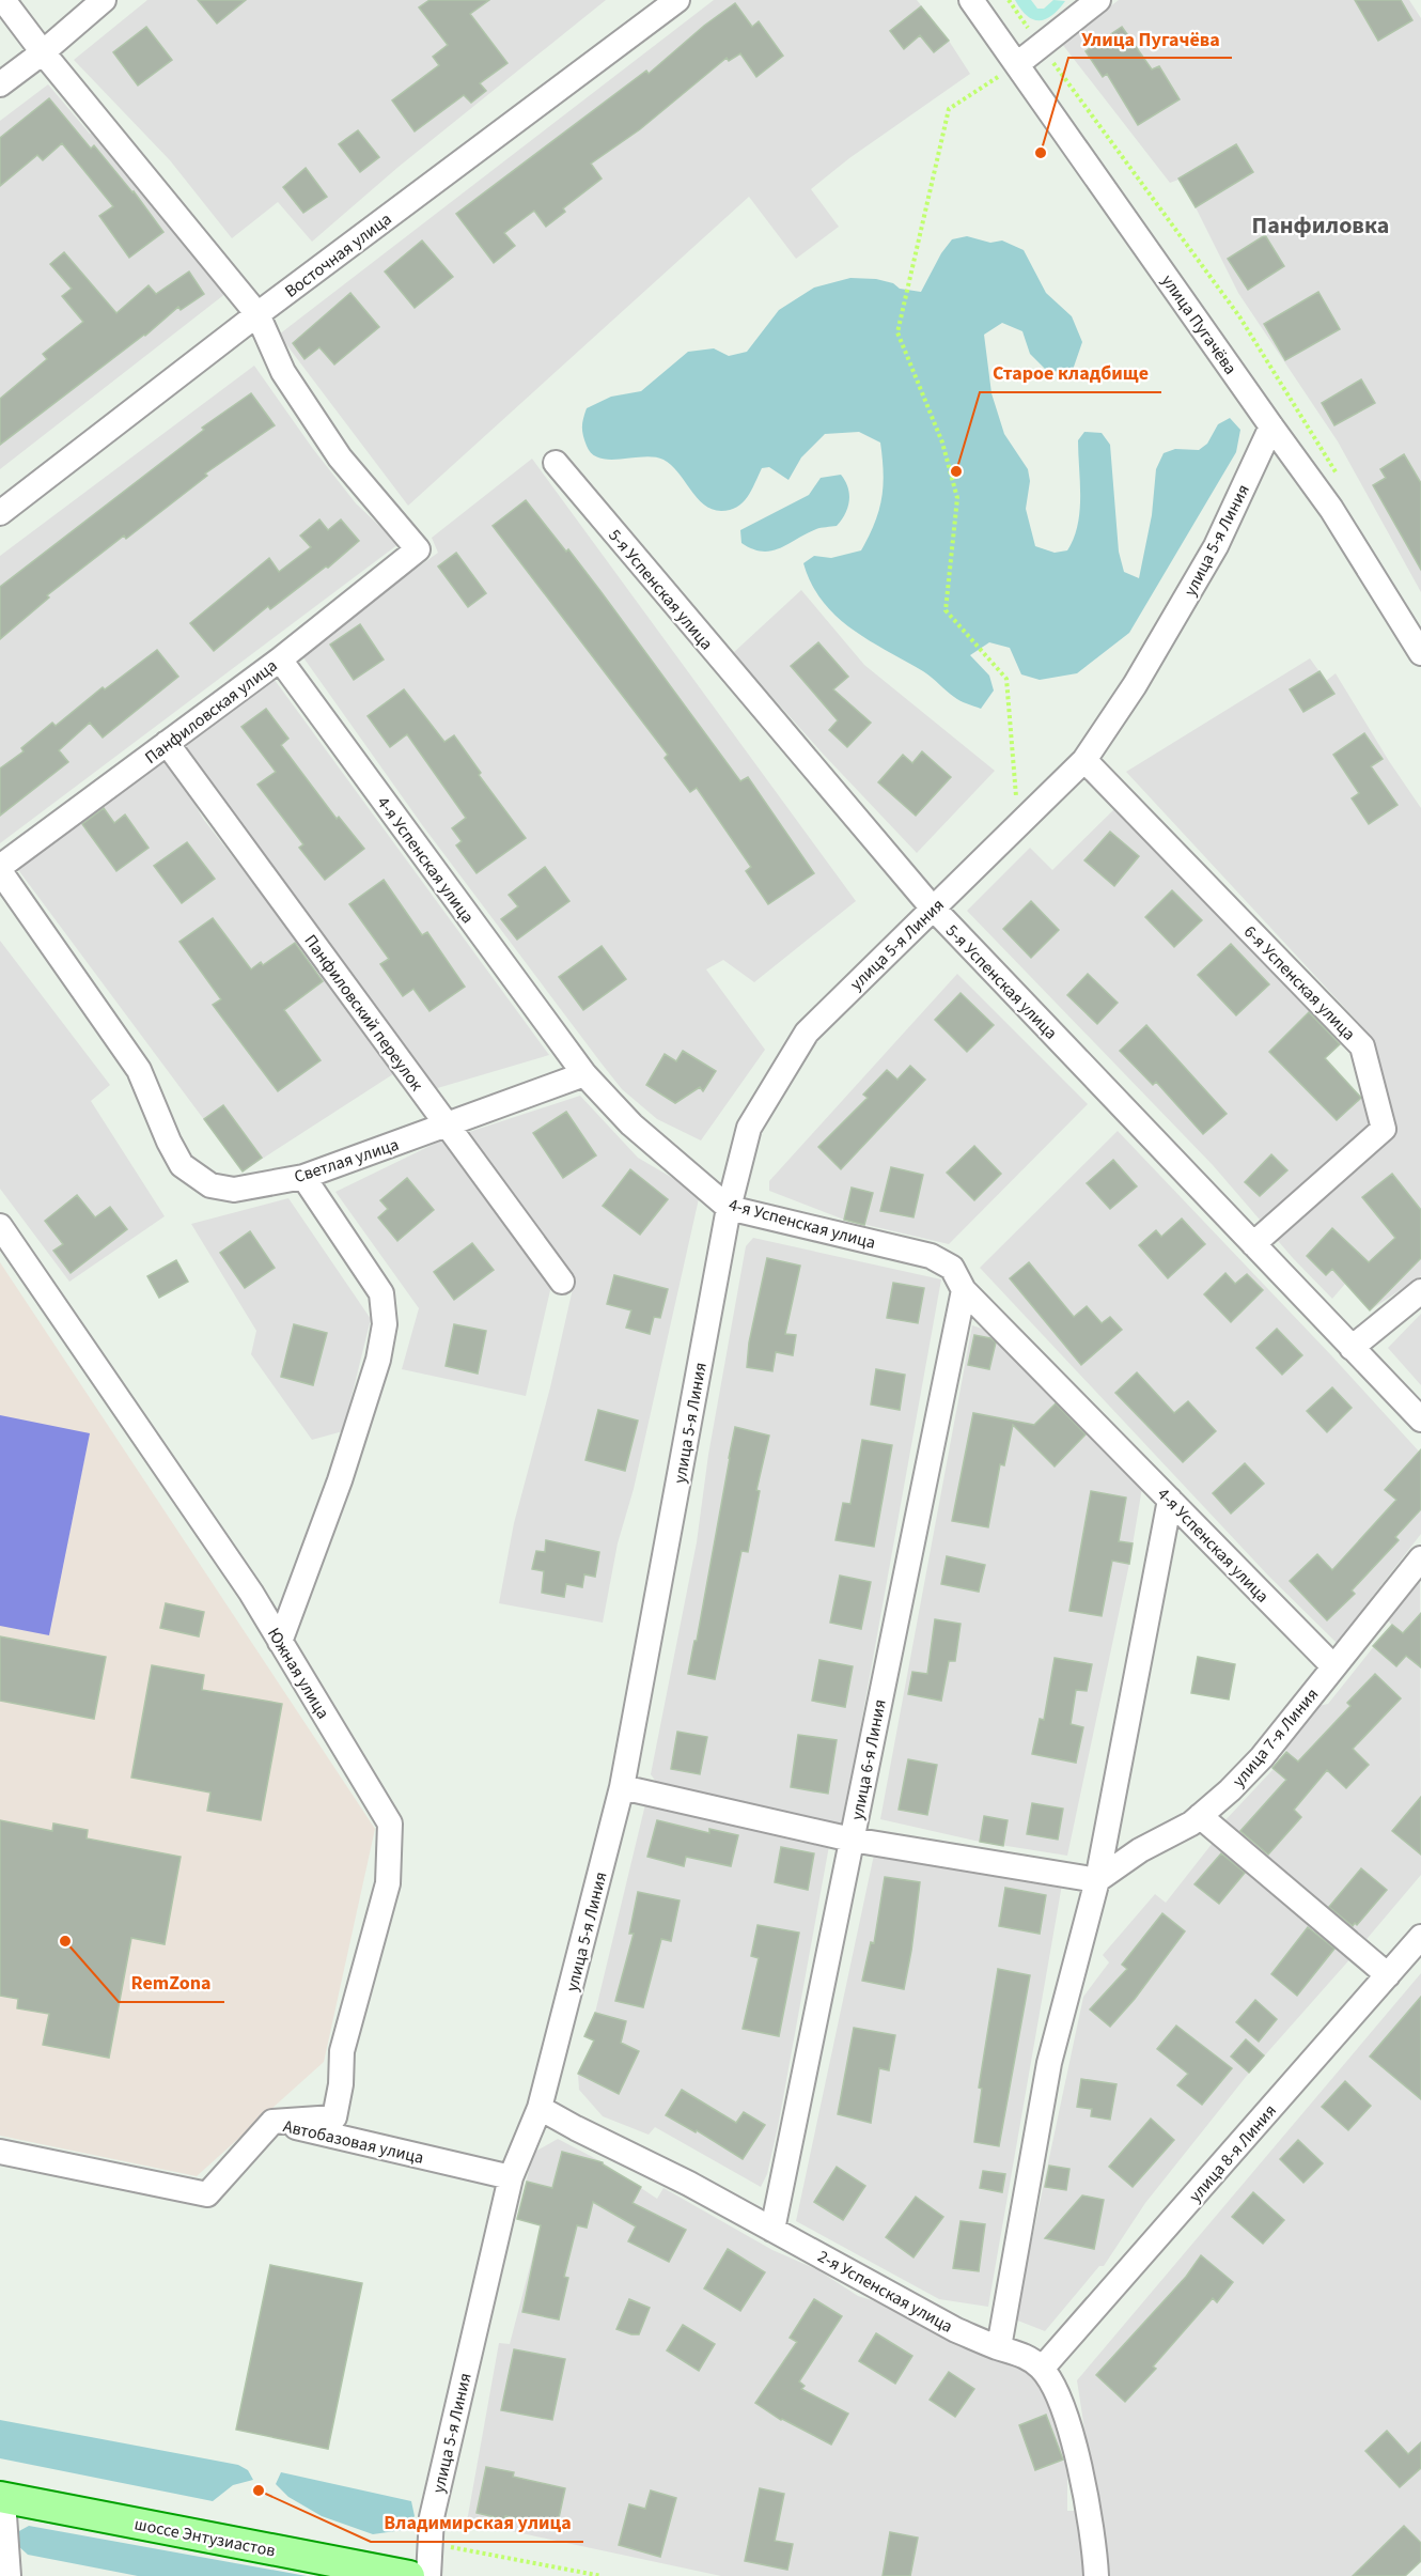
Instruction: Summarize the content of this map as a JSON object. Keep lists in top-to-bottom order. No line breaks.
{"streets":{"main road":["шоссе Энтузиастов"],"street":["Восточная улица","улица Пугачёва","улица 5-я Линия","5-я Успенская улица","Панфиловская улица","4-я Успенская улица","6-я Успенская улица","Панфиловский переулок","Светлая улица","Южная улица","улица 7-я Линия","улица 6-я Линия","Автобазовая улица","улица 8-я Линия","2-я Успенская улица"]},"crossings":[["Восточная улица","Панфиловская улица"],["улица Пугачёва","улица 5-я Линия"],["улица 5-я Линия","5-я Успенская улица"],["улица 5-я Линия","4-я Успенская улица"],["улица 5-я Линия","6-я Успенская улица"],["улица 5-я Линия","Автобазовая улица"],["улица 5-я Линия","2-я Успенская улица"],["5-я Успенская улица","6-я Успенская улица"],["Панфиловская улица","4-я Успенская улица"],["Панфиловская улица","Панфиловский переулок"],["Панфиловская улица","Светлая улица"],["4-я Успенская улица","Светлая улица"],["4-я Успенская улица","улица 7-я Линия"],["4-я Успенская улица","улица 6-я Линия"],["Панфиловский переулок","Светлая улица"],["Южная улица","Автобазовая улица"],["улица 6-я Линия","2-я Успенская улица"],["улица 8-я Линия","2-я Успенская улица"]],"districts":["Панфиловка"],"places":["Улица Пугачёва","Старое кладбище","RemZona","Владимирская улица"]}
